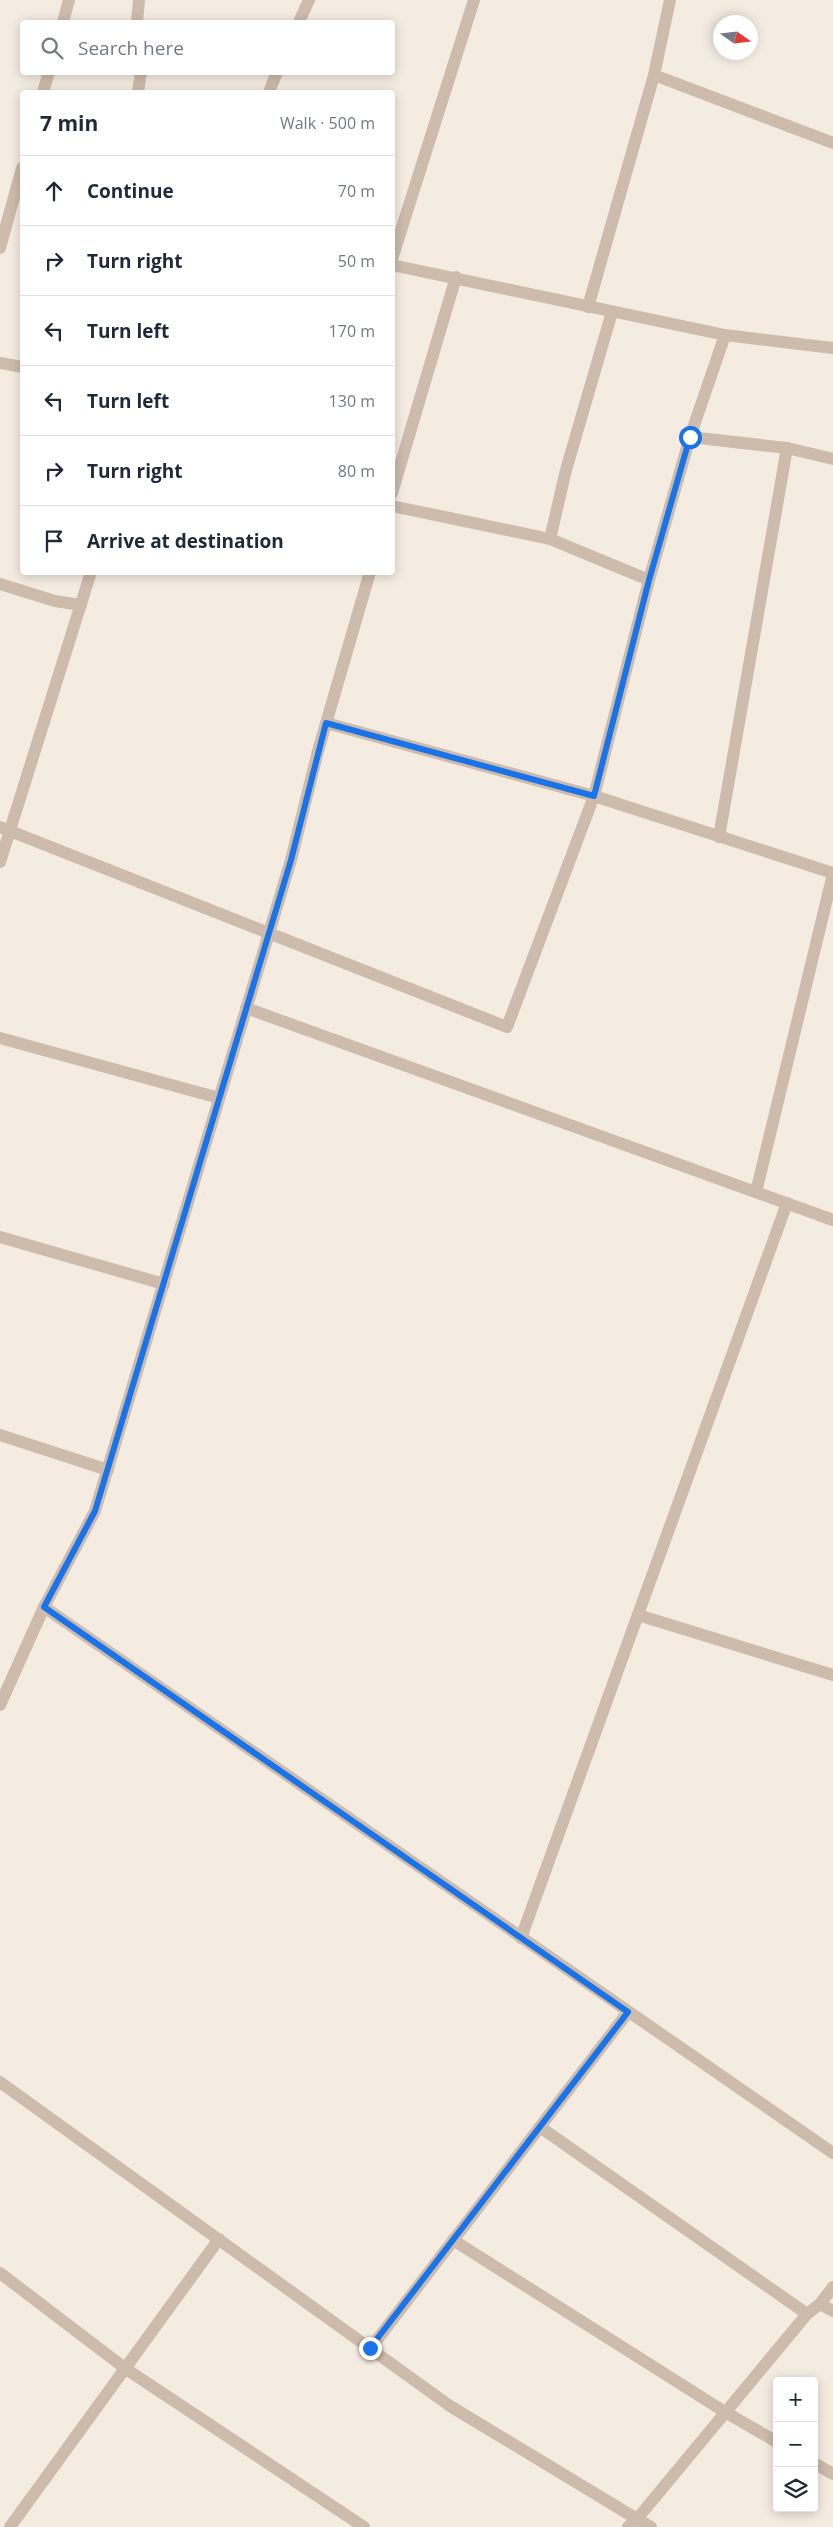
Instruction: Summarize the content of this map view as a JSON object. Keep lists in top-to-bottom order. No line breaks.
{"north":"right","page":{"search":"Search here","heading":["7 min","Walk · 500 m"],"list":[["Continue","70 m"],["Turn right","50 m"],["Turn left","170 m"],["Turn left","130 m"],["Turn right","80 m"],"Arrive at destination"],"map_buttons":["+","−"]}}
